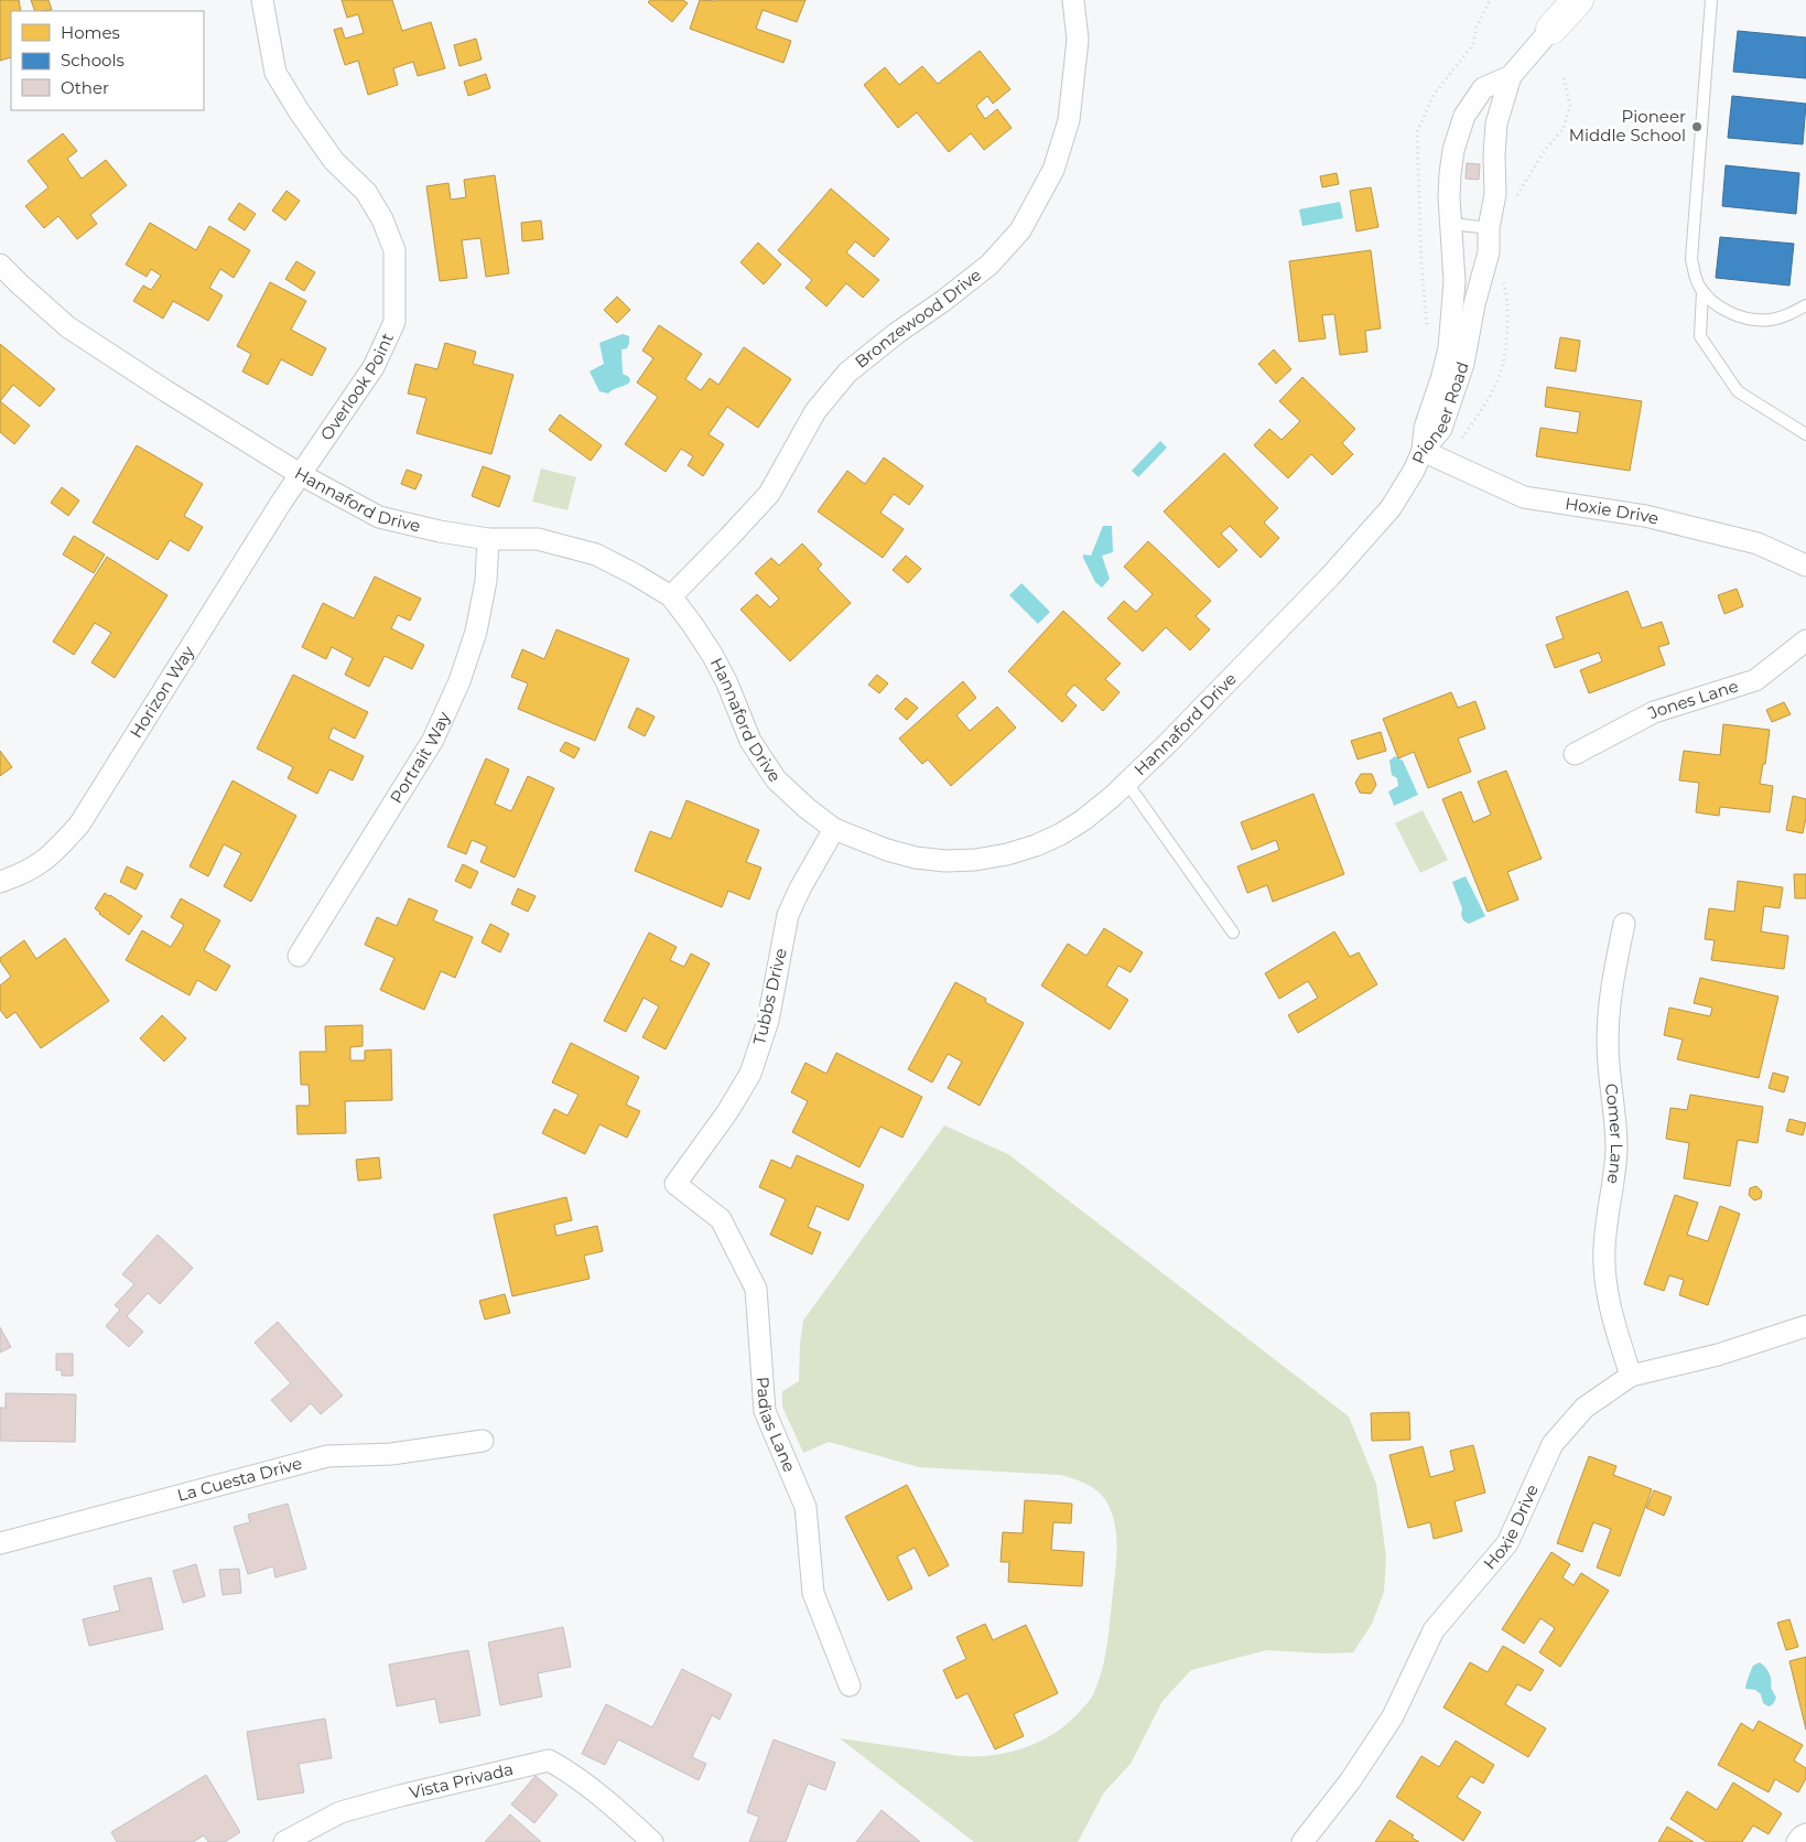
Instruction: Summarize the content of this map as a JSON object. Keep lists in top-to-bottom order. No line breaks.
{"streets":{"street":["Bronzewood Drive","Overlook Point","Pioneer Road","Hannaford Drive","Hoxie Drive","Horizon Way","Jones Lane","Portrait Way","Tubbs Drive","Comer Lane","Padias Lane","La Cuesta Drive","Vista Privada"]},"crossings":[["Bronzewood Drive","Hannaford Drive"],["Overlook Point","Hannaford Drive"],["Overlook Point","Horizon Way"],["Pioneer Road","Hannaford Drive"],["Pioneer Road","Hoxie Drive"],["Hannaford Drive","Hoxie Drive"],["Hannaford Drive","Horizon Way"],["Hannaford Drive","Portrait Way"],["Hannaford Drive","Tubbs Drive"],["Hoxie Drive","Comer Lane"],["Tubbs Drive","Padias Lane"]],"places":["Pioneer Middle School"],"legend":["Homes","Schools","Other"]}
